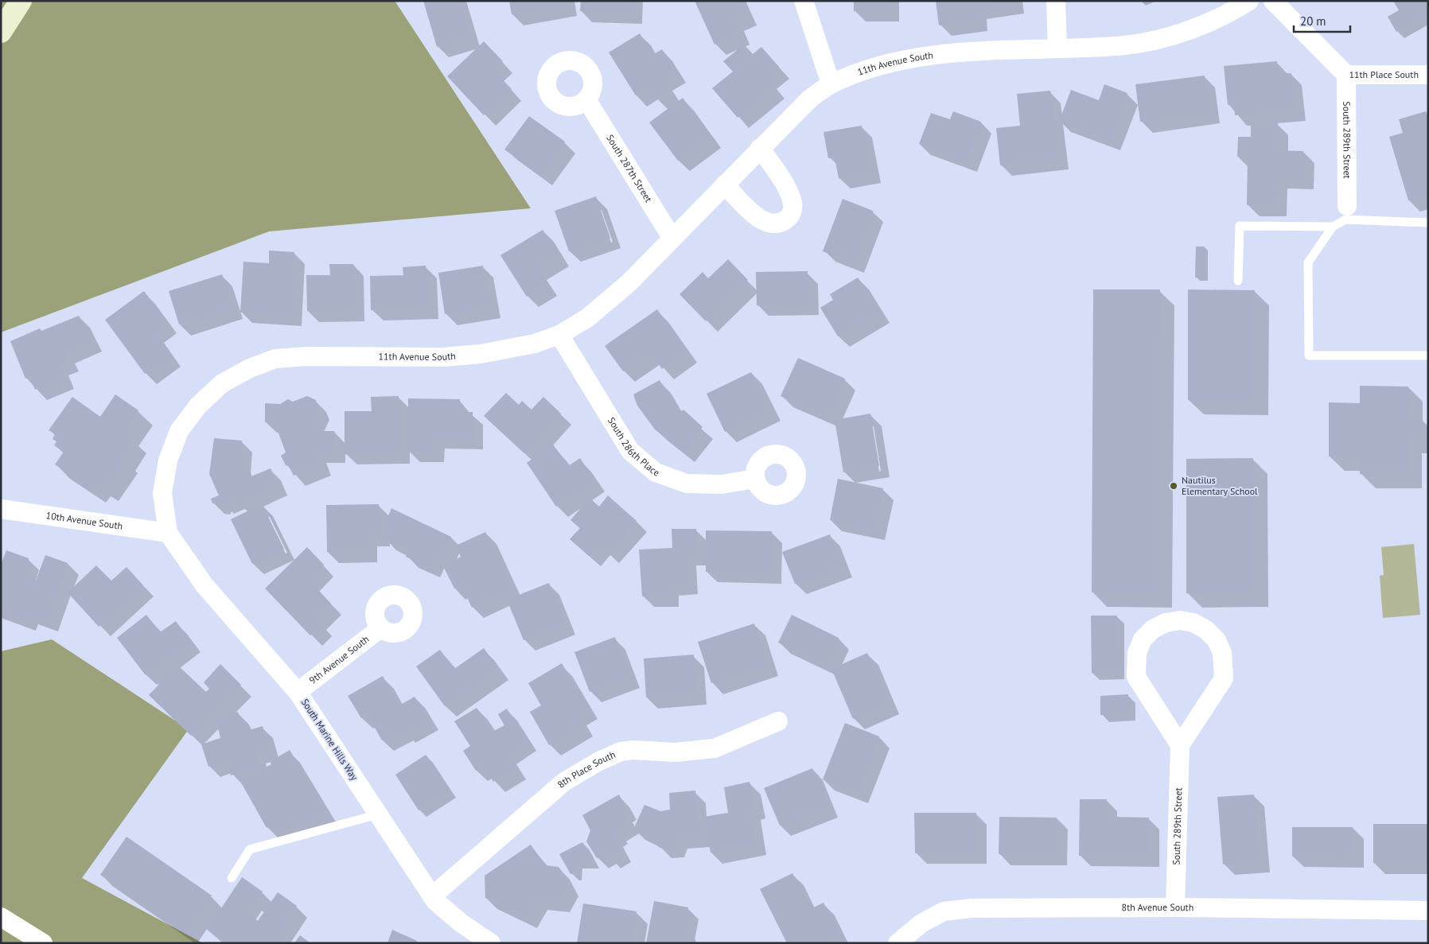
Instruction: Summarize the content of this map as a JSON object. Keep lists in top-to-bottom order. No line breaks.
{"streets":{"street":["11th Avenue South","11th Place South","South 289th Street","South 287th Street","South 286th Place","10th Avenue South","9th Avenue South","South Marine Hills Way","8th Place South","8th Avenue South"]},"crossings":[["11th Avenue South","South 287th Street"],["11th Avenue South","South 286th Place"],["11th Avenue South","10th Avenue South"],["11th Avenue South","South Marine Hills Way"],["11th Place South","South 289th Street"],["South 289th Street","8th Avenue South"],["10th Avenue South","South Marine Hills Way"],["9th Avenue South","South Marine Hills Way"],["South Marine Hills Way","8th Place South"]],"places":["Nautilus Elementary School"],"scale_bar":"20 m"}
